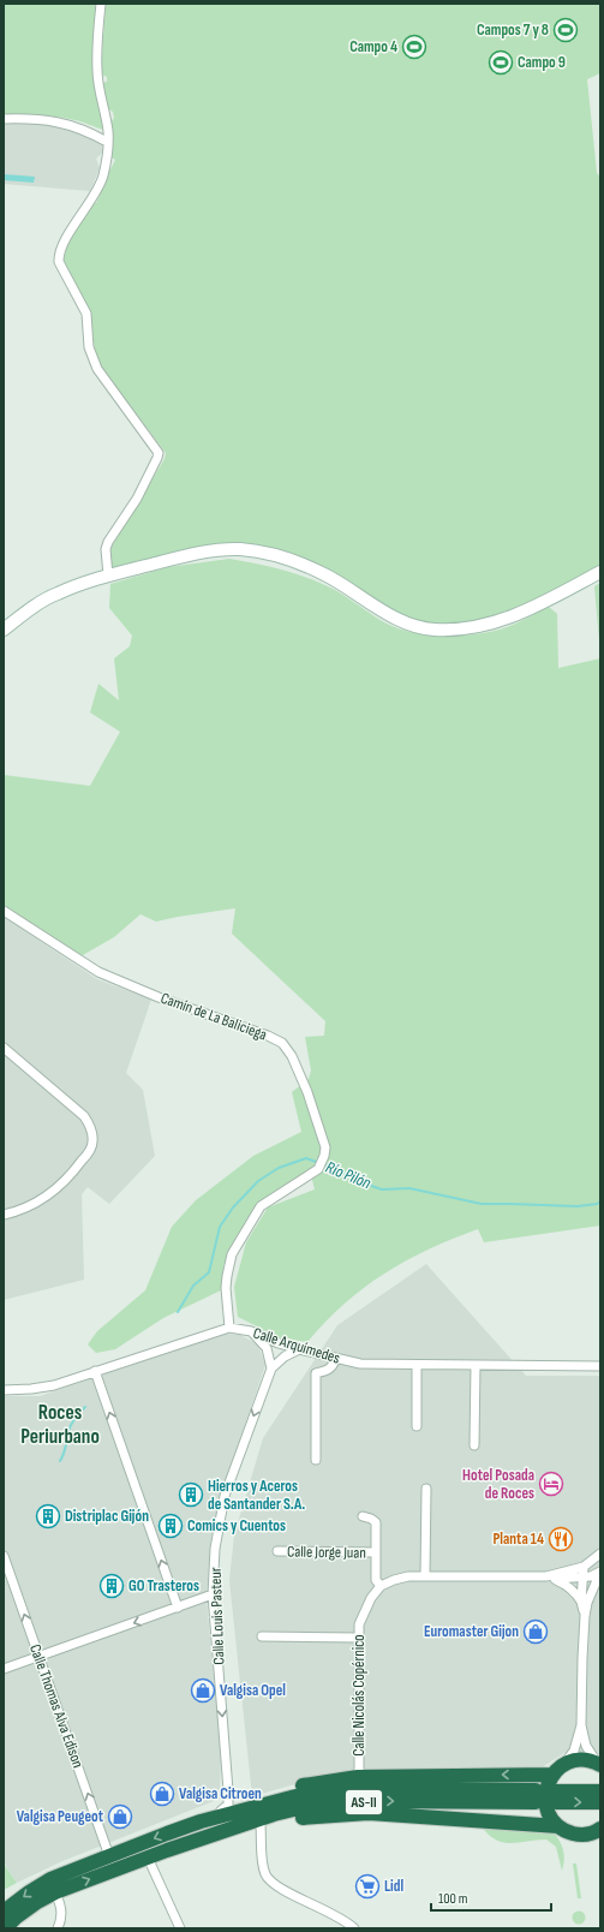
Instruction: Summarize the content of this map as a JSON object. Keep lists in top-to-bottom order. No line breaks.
{"streets":{"highway":["AS-II"],"street":["Camín de La Baliciega","Calle Arquímedes","Calle Jorge Juan","Calle Louis Pasteur","Calle Nicolás Copérnico","Calle Thomas Alva Edison"]},"crossings":[["Camín de La Baliciega","Calle Arquímedes"],["Calle Jorge Juan","Calle Nicolás Copérnico"],["Calle Thomas Alva Edison","AS-II"]],"one_way":["Calle Thomas Alva Edison"],"districts":["Roces Periurbano"],"water":["Río Pilón"],"places":{"sports":["Campos 7 y 8","Campo 4","Campo 9"],"hotel":["Hotel Posada de Roces"],"building":["Hierros y Aceros de Santander S.A.","Distriplac Gijón","Comics y Cuentos","GO Trasteros"],"restaurant":["Planta 14"],"shop":["Euromaster Gijon","Valgisa Opel","Valgisa Citroen","Valgisa Peugeot"],"supermarket":["Lidl"]},"scale_bar":"100 m"}
